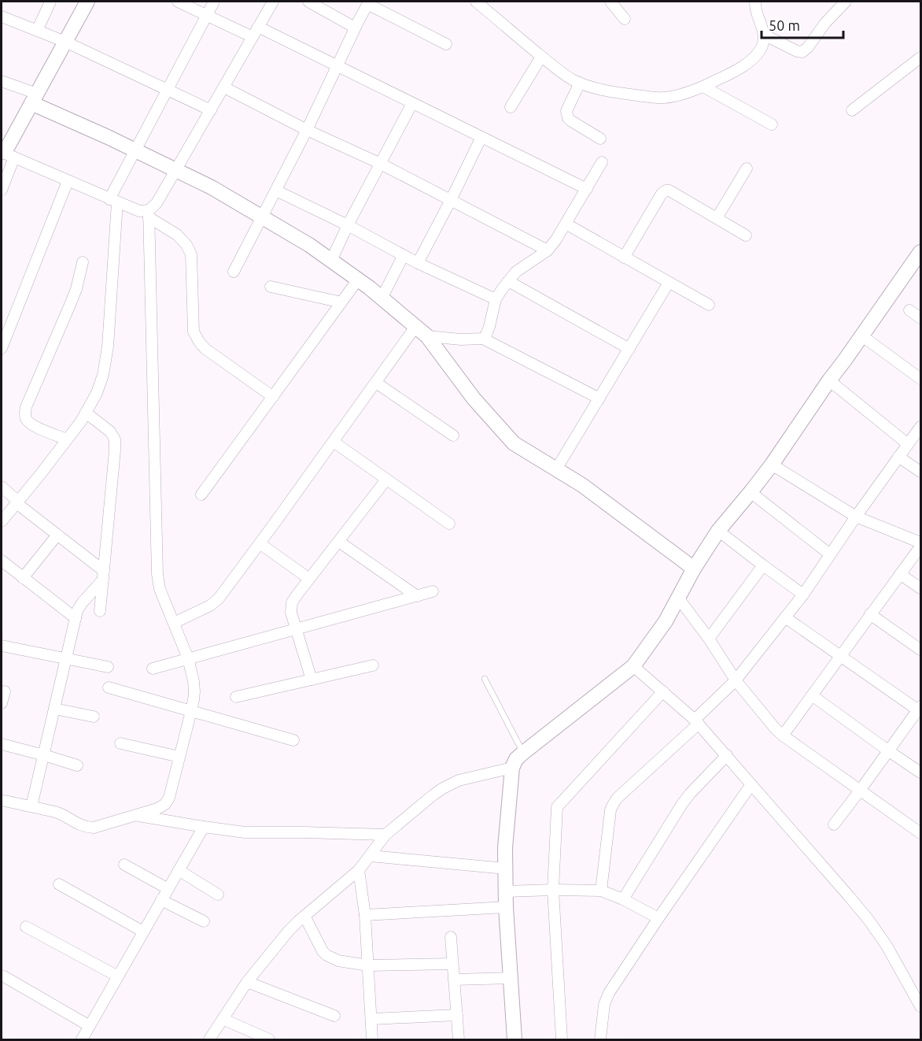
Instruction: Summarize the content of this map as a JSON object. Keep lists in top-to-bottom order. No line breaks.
{"scale_bar":"50 m"}
